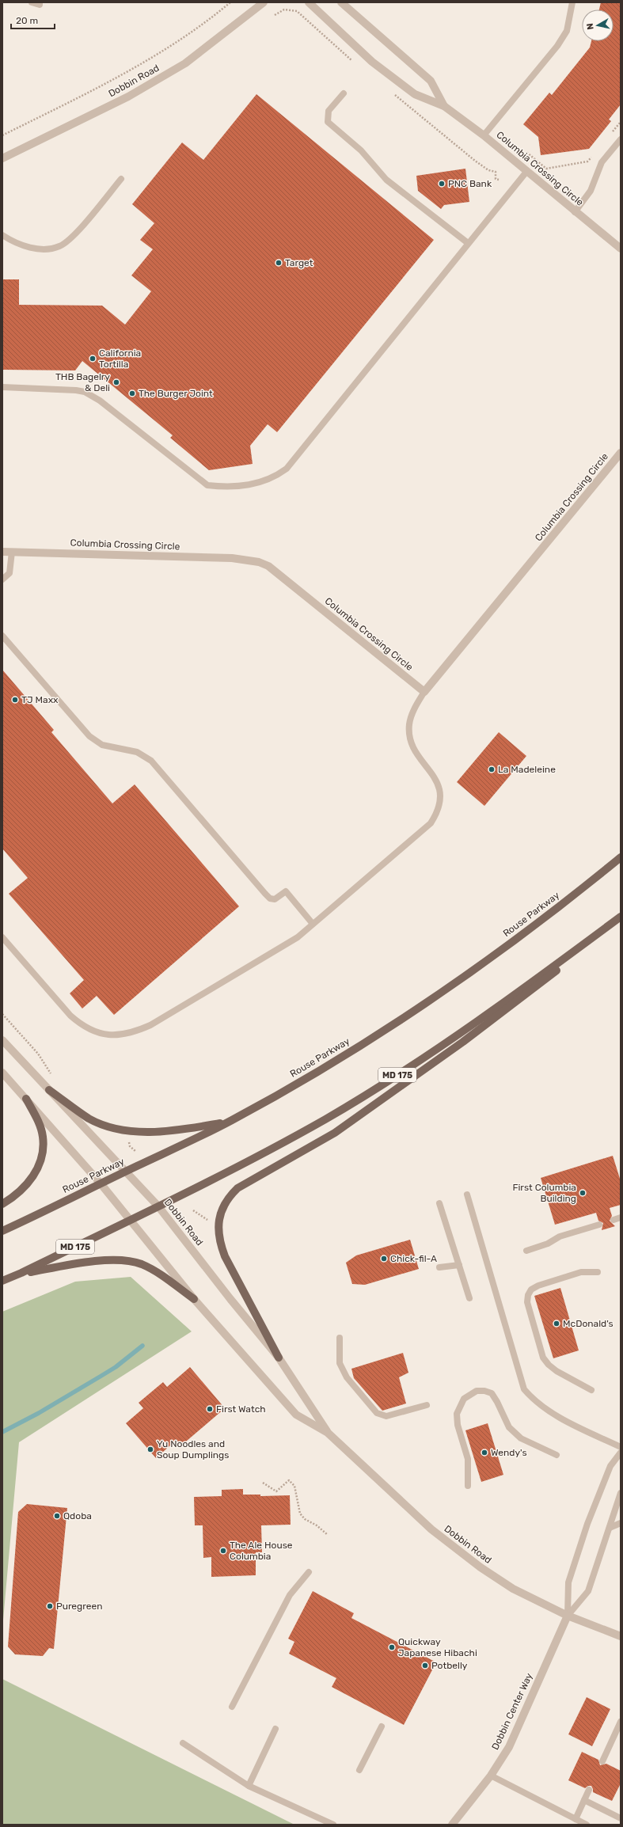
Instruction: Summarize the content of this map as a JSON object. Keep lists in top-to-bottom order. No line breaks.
{"streets":{"main road":["Rouse Parkway","MD 175"],"street":["Dobbin Road","Columbia Crossing Circle","Dobbin Center Way"]},"crossings":[["Dobbin Road","Rouse Parkway"],["Dobbin Road","MD 175"],["Dobbin Road","Dobbin Center Way"]],"places":["PNC Bank","Target","California Tortilla","THB Bagelry & Deli","The Burger Joint","TJ Maxx","La Madeleine","First Columbia Building","Chick-fil-A","McDonald's","First Watch","Yu Noodles and Soup Dumplings","Wendy's","Qdoba","The Ale House Columbia","Puregreen","Quickway Japanese Hibachi","Potbelly"],"scale_bar":"20 m","north":"left"}
